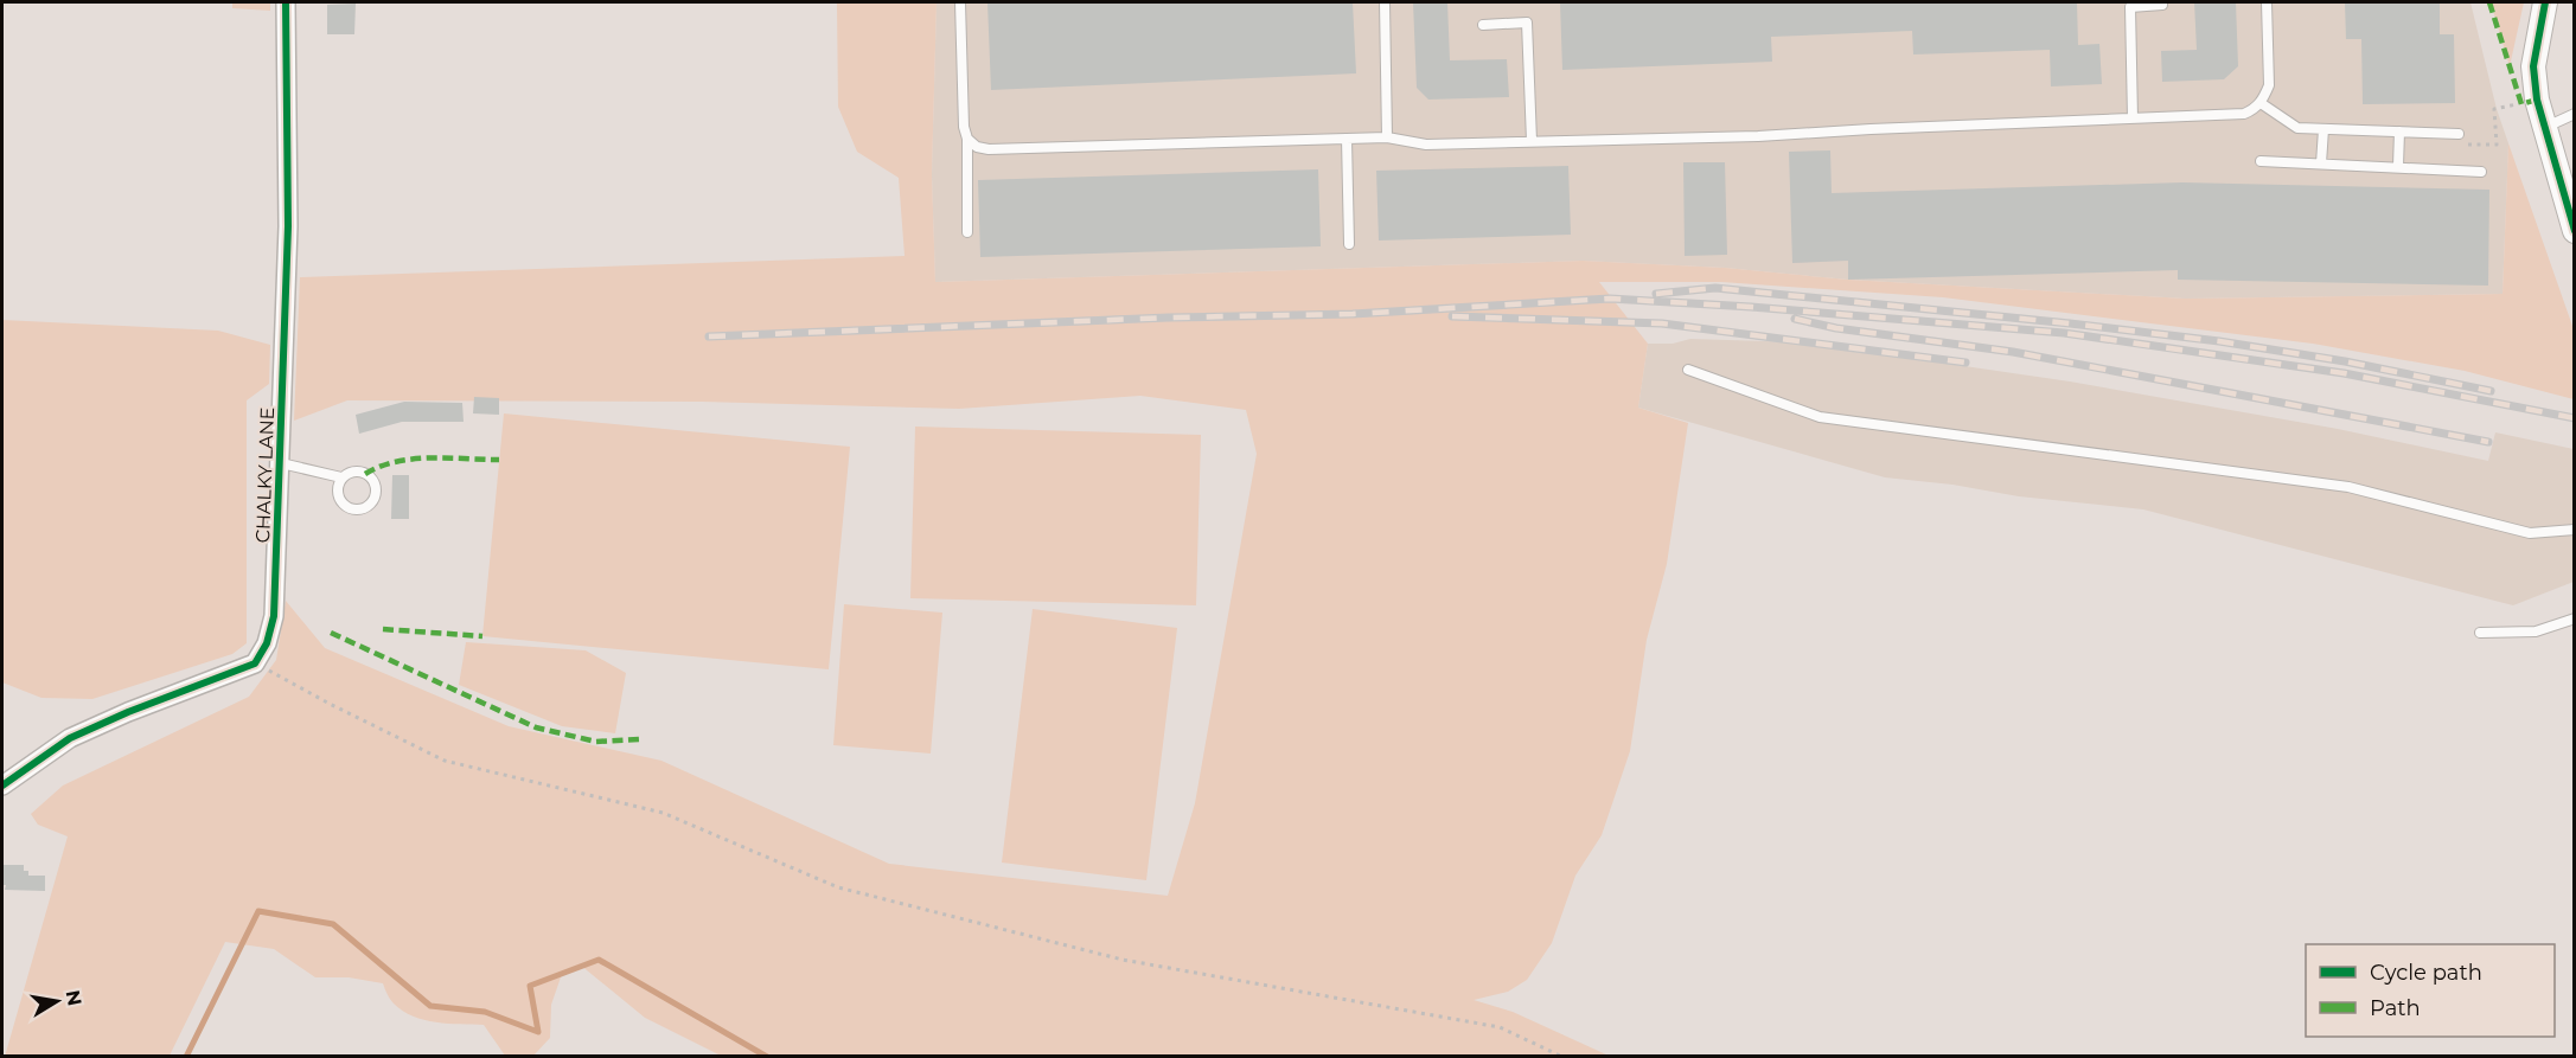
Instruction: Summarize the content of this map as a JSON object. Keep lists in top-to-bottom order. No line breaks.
{"streets":{"street":["CHALKY LANE"]},"legend":["Cycle path","Path"],"north":"right"}
